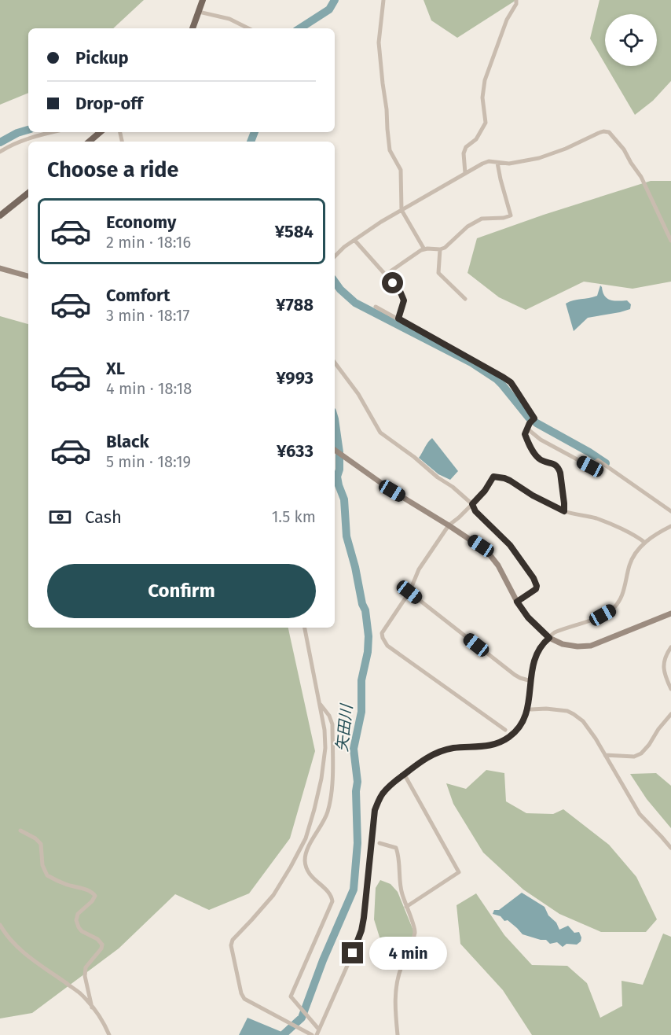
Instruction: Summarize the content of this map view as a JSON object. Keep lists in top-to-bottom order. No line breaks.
{"water":["矢田川"],"page":{"banner":["Pickup","Drop-off"],"heading":"Choose a ride","list":[{"name":"Economy","note":"2 min · 18:16","value":"¥584"},{"name":"Comfort","note":"3 min · 18:17","value":"¥788"},{"name":"XL","note":"4 min · 18:18","value":"¥993"},{"name":"Black","note":"5 min · 18:19","value":"¥633"}],"pay":["Cash","1.5 km"],"buttons":"Confirm","bubble":"4 min"}}
